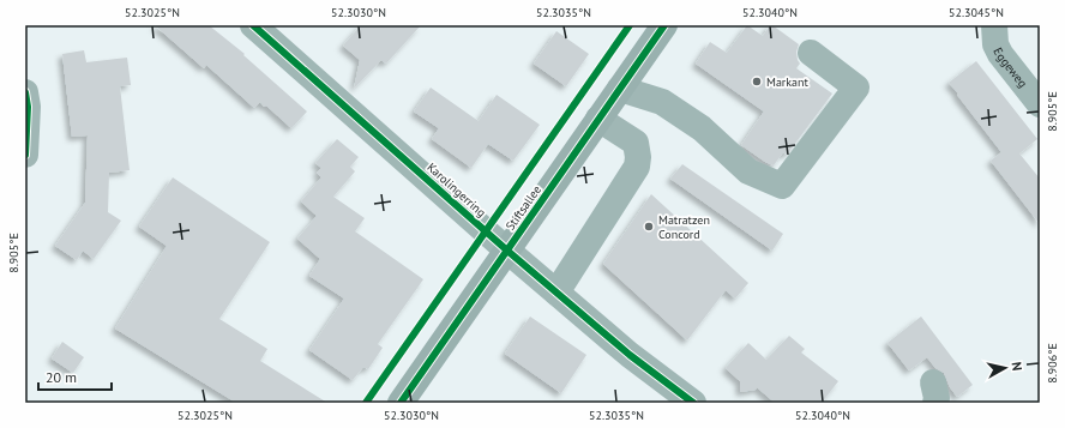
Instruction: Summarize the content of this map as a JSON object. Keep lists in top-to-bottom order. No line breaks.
{"streets":{"main road":["Stiftsallee"],"street":["Eggeweg","Karolingerring"]},"crossings":[["Karolingerring","Stiftsallee"]],"places":["Markant","Matratzen Concord"],"scale_bar":"20 m","north":"right","coordinates":["52.3025°N","52.3030°N","52.3035°N","52.3040°N","52.3045°N","8.905°E","8.906°E"]}
